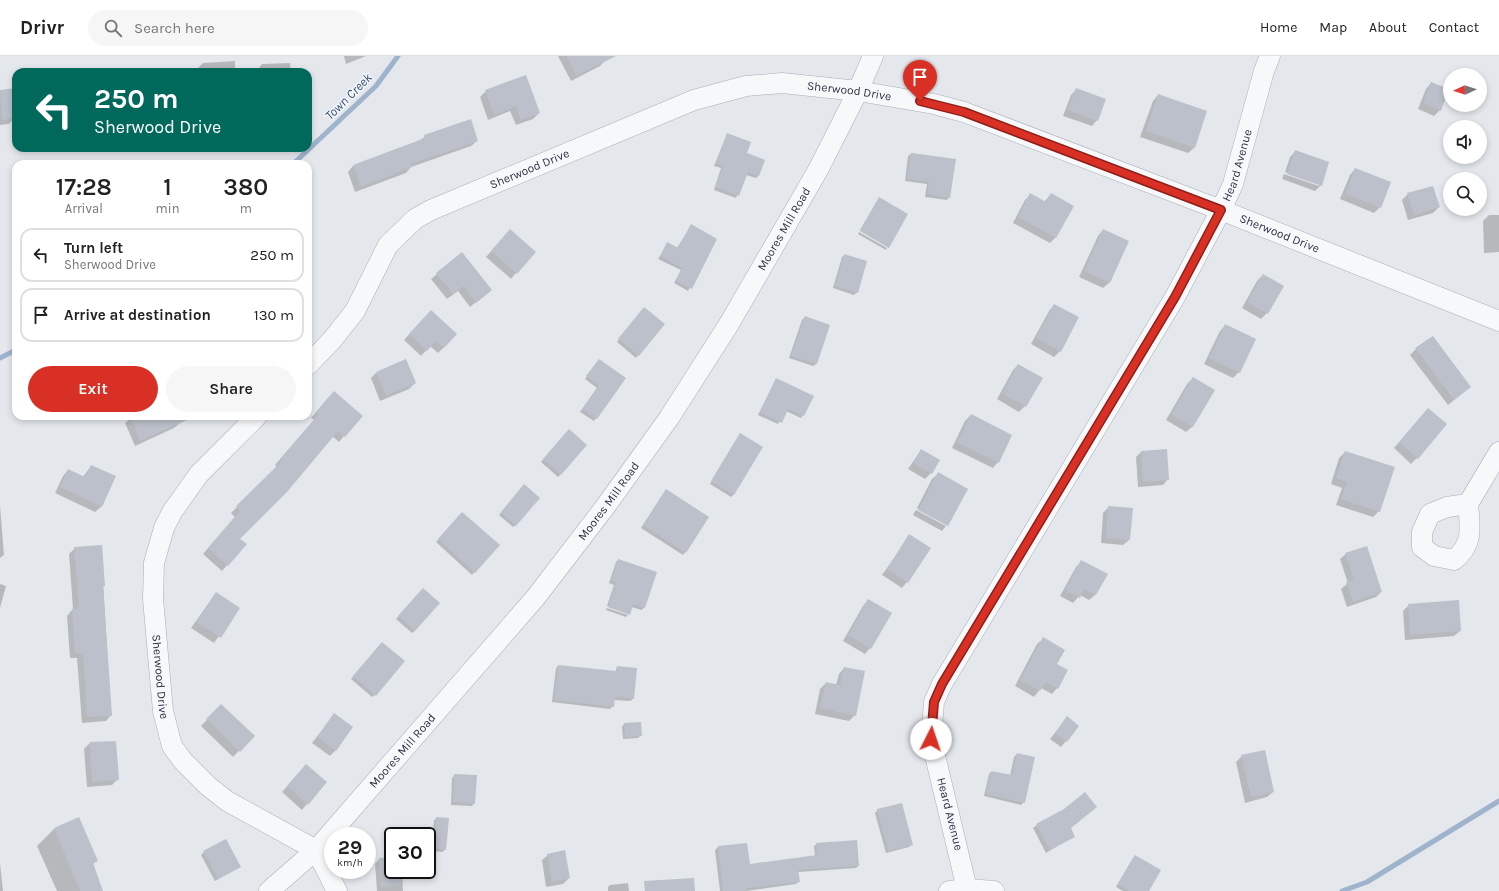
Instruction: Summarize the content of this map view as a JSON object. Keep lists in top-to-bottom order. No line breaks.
{"streets":{"street":["Sherwood Drive","Heard Avenue","Moores Mill Road"]},"crossings":[["Sherwood Drive","Heard Avenue"],["Sherwood Drive","Moores Mill Road"]],"water":["Town Creek"],"north":"left","page":{"header":"Drivr","search":"Search here","nav":["Home","Map","About","Contact"],"turn":["250 m","Sherwood Drive"],"eta":["17:28","Arrival","1","min","380","m"],"list":[{"name":"Turn left","note":"Sherwood Drive","value":"250 m"},{"name":"Arrive at destination","value":"130 m"}],"buttons":["Exit","Share"],"speed":"29 km/h","limit":"30"}}
